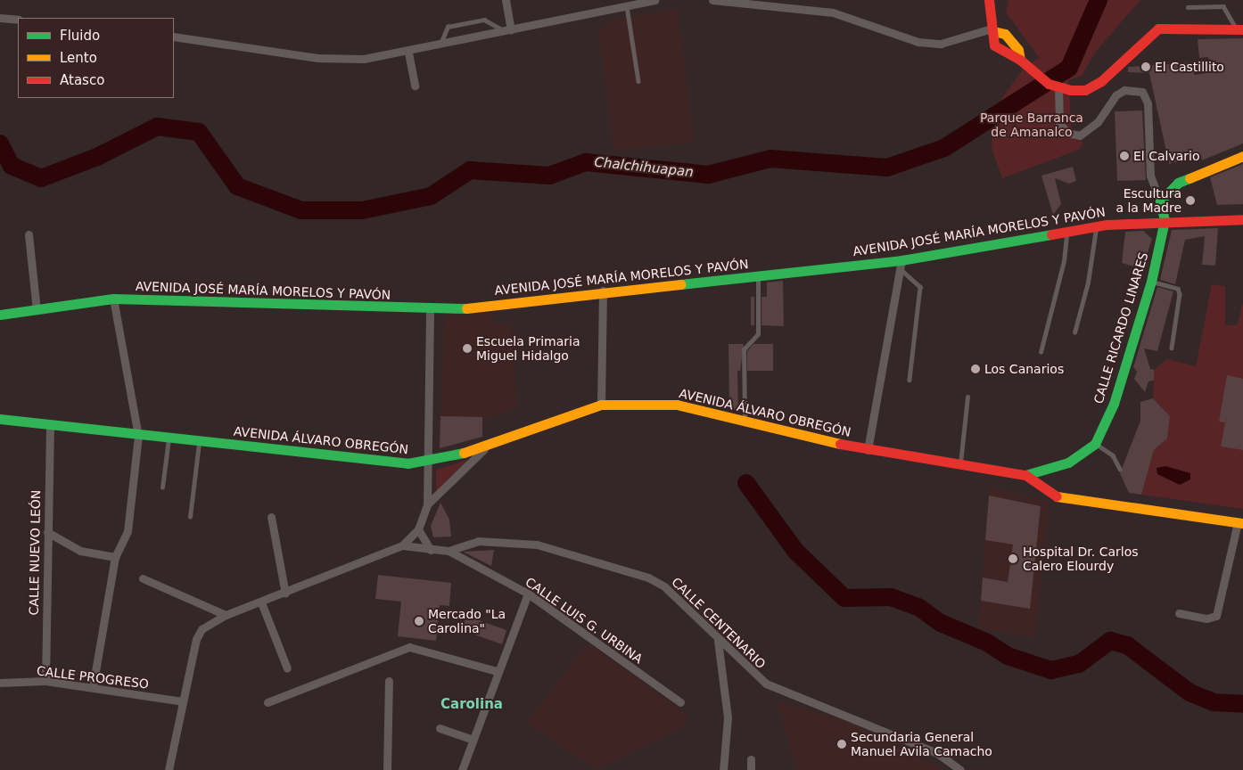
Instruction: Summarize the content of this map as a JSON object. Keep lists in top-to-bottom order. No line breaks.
{"streets":{"main road":["AVENIDA JOSÉ MARÍA MORELOS Y PAVÓN","CALLE RICARDO LINARES","AVENIDA ÁLVARO OBREGÓN"],"street":["CALLE NUEVO LEÓN","CALLE LUIS G. URBINA","CALLE CENTENARIO","CALLE PROGRESO"]},"crossings":[["AVENIDA JOSÉ MARÍA MORELOS Y PAVÓN","CALLE RICARDO LINARES"],["CALLE RICARDO LINARES","AVENIDA ÁLVARO OBREGÓN"],["AVENIDA ÁLVARO OBREGÓN","CALLE NUEVO LEÓN"],["CALLE NUEVO LEÓN","CALLE PROGRESO"],["CALLE LUIS G. URBINA","CALLE CENTENARIO"]],"districts":["Carolina"],"water":["Chalchihuapan"],"parks":["Parque Barranca de Amanalco"],"places":["El Castillito","El Calvario","Escultura a la Madre","Escuela Primaria Miguel Hidalgo","Los Canarios","Hospital Dr. Carlos Calero Elourdy","Mercado \"La Carolina\"","Secundaria General Manuel Avila Camacho"],"legend":["Fluido","Lento","Atasco"]}
